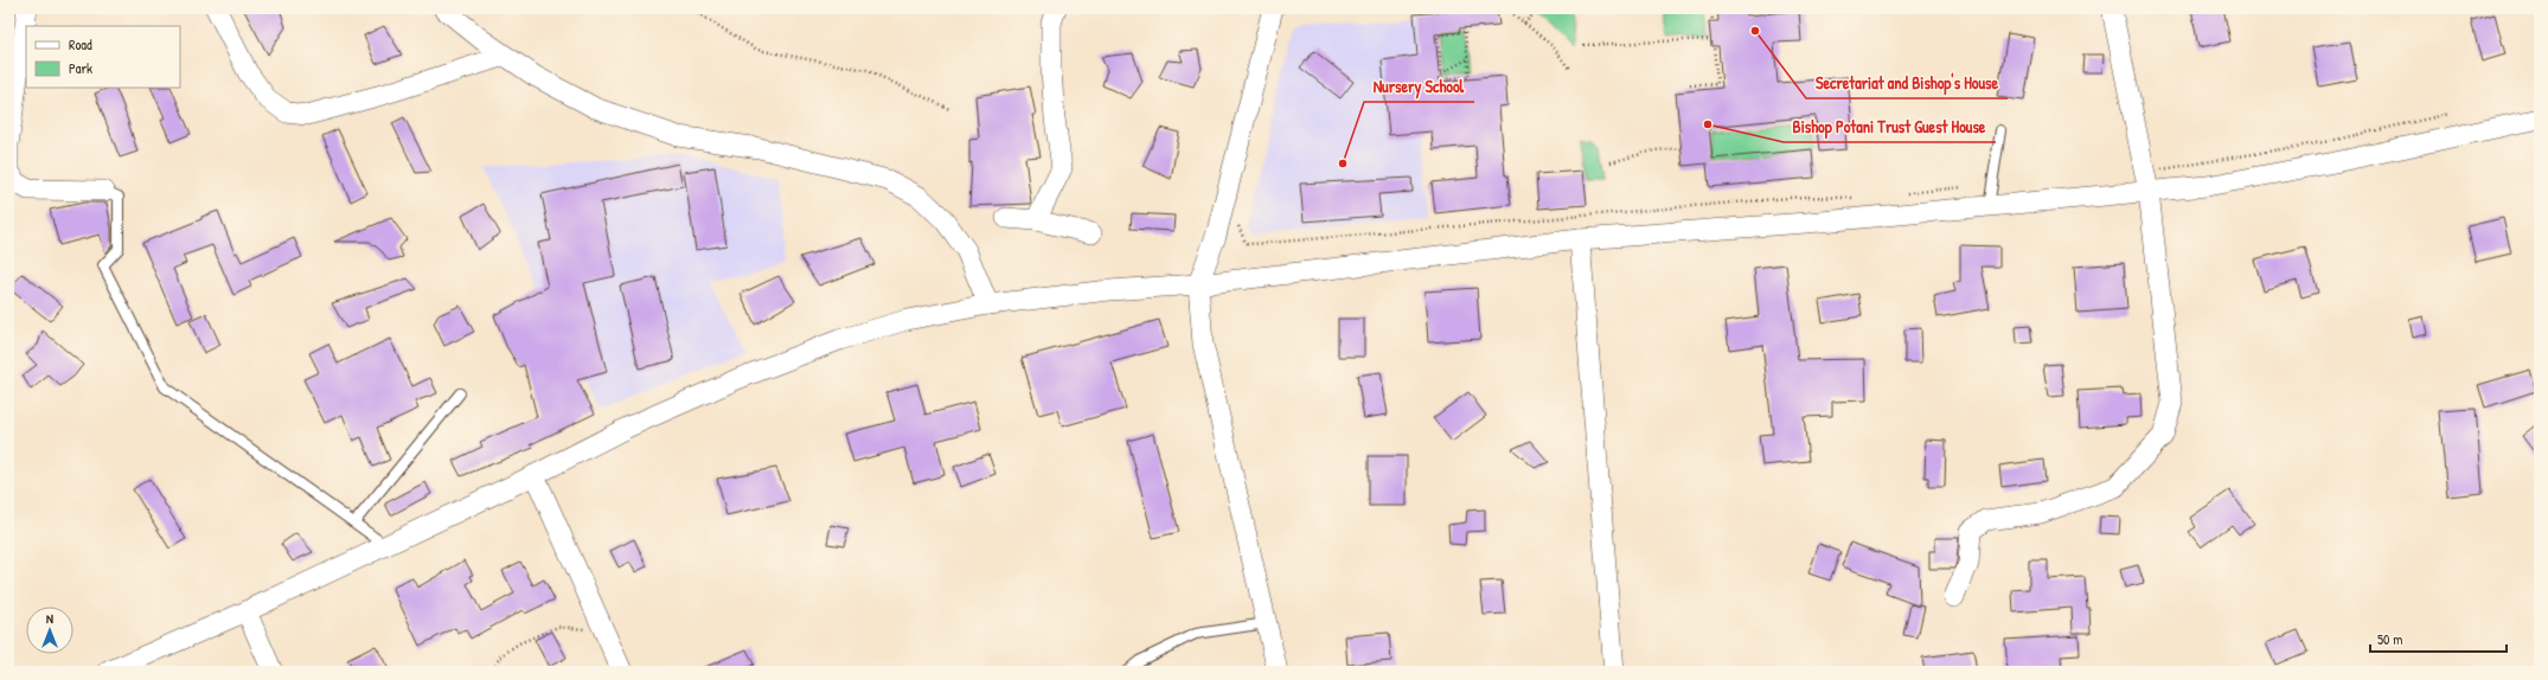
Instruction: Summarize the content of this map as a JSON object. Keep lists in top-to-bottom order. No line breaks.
{"places":["Secretariat and Bishop's House","Bishop Potani Trust Guest House","Nursery School"],"legend":["Road","Park"],"scale_bar":"50 m","north":"top"}
